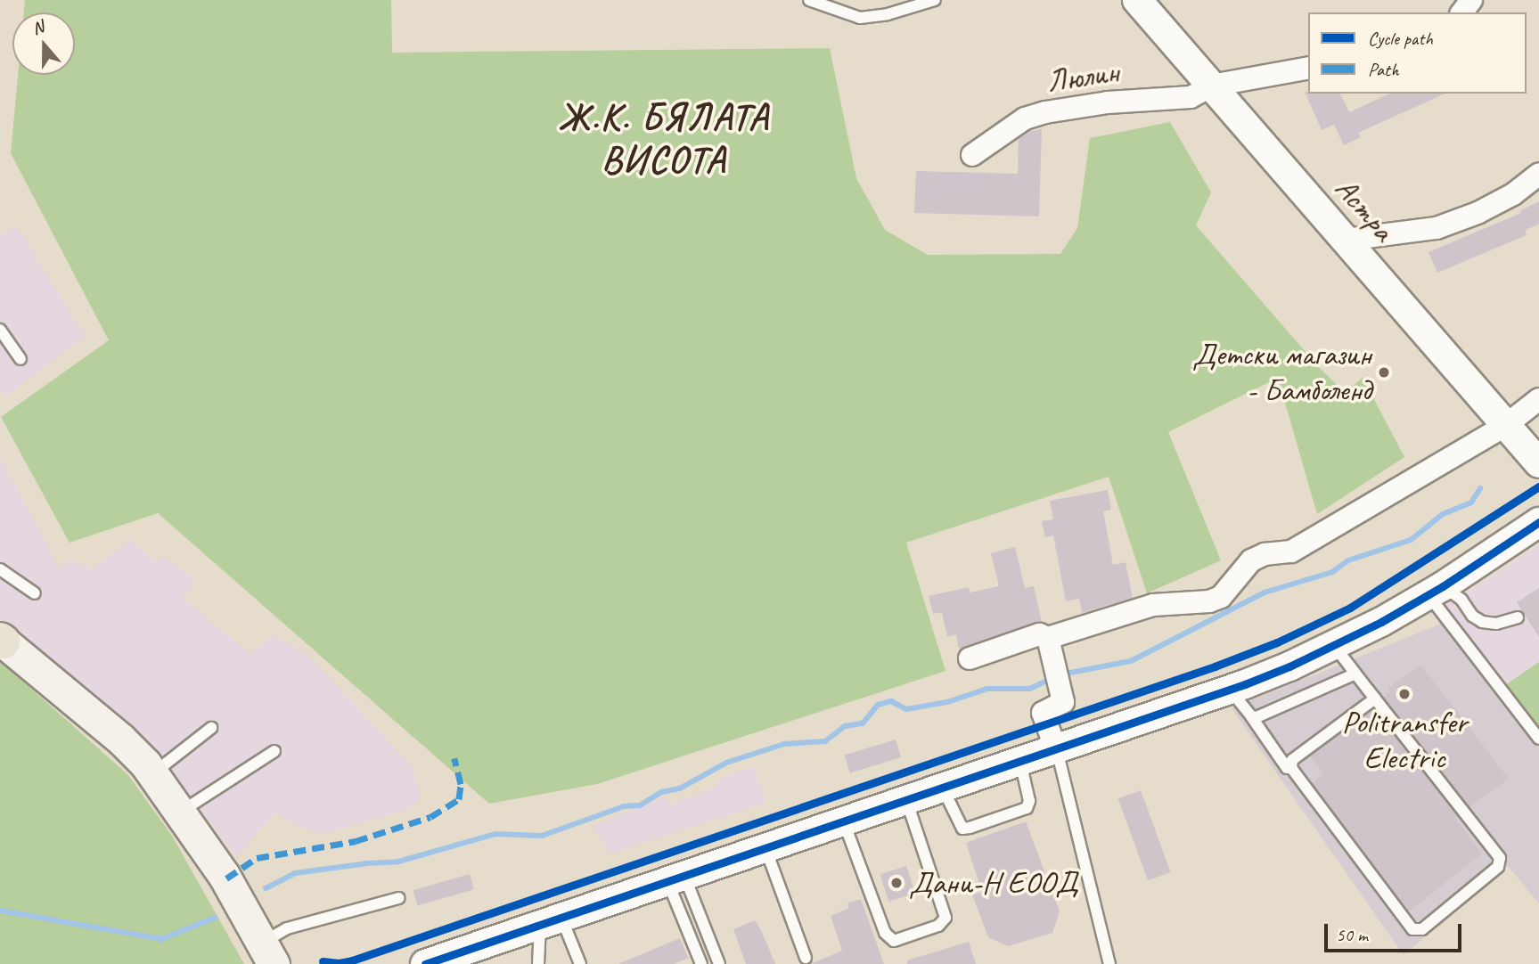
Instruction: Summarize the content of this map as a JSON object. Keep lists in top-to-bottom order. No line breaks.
{"streets":{"street":["Люлин","Астра"]},"crossings":[["Люлин","Астра"]],"districts":["Ж.К. БЯЛАТА ВИСОТА"],"places":["Детски магазин - Бамболенд","Politransfer Electric","Дани-Н ЕООД"],"legend":["Cycle path","Path"],"scale_bar":"50 m","north":"top"}
